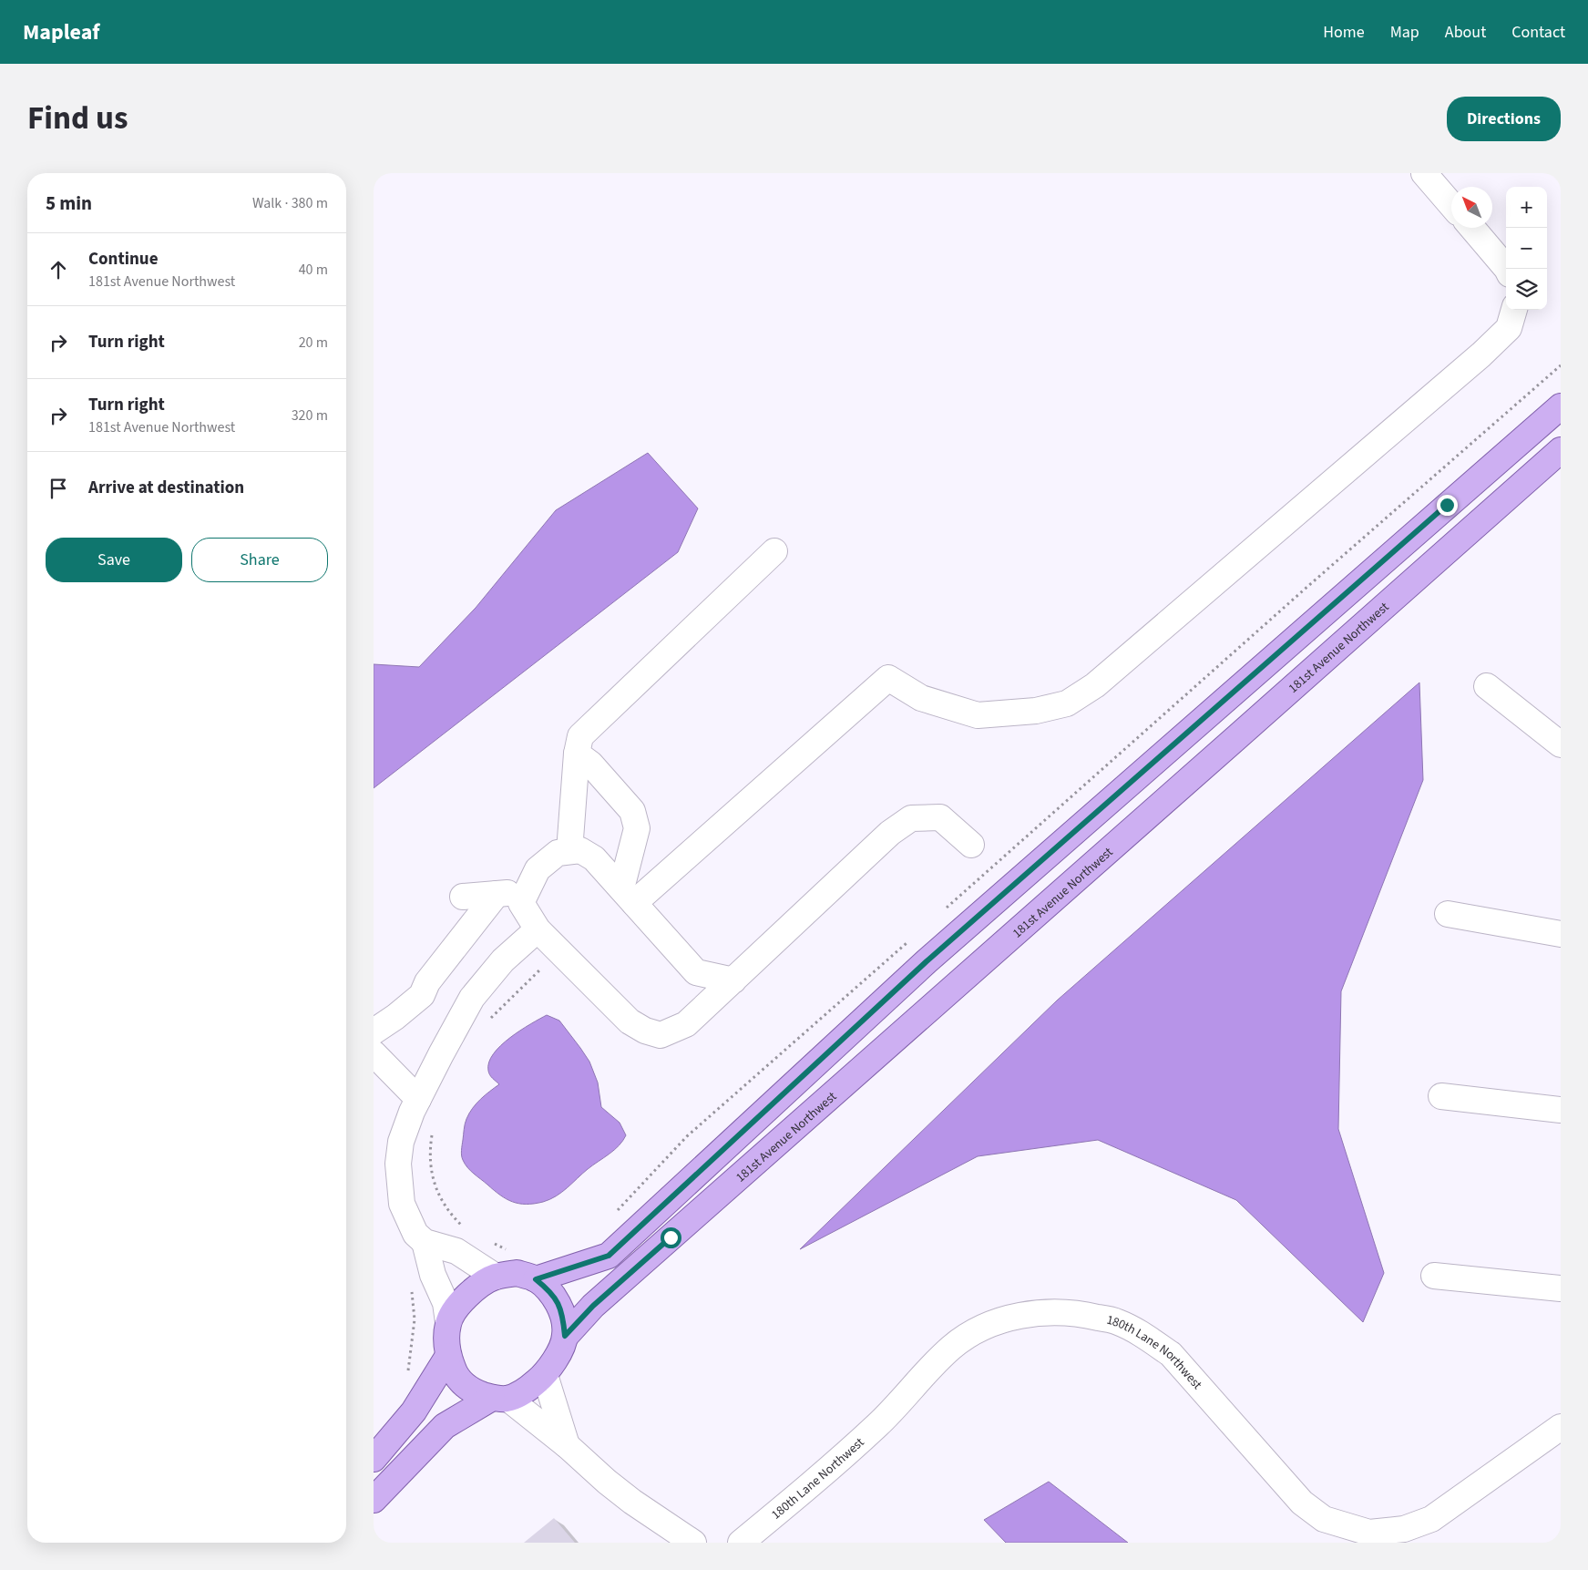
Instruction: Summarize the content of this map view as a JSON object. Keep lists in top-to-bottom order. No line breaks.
{"streets":{"main road":["181st Avenue Northwest"],"street":["180th Lane Northwest"]},"north":"top left","page":{"header":"Mapleaf","nav":["Home","Map","About","Contact"],"title":"Find us","buttons":["Directions",["Save","Share"]],"heading":["5 min","Walk · 380 m"],"map_buttons":["+","−"],"list":[["Continue","181st Avenue Northwest","40 m"],["Turn right","20 m"],["Turn right","181st Avenue Northwest","320 m"],"Arrive at destination"]}}
